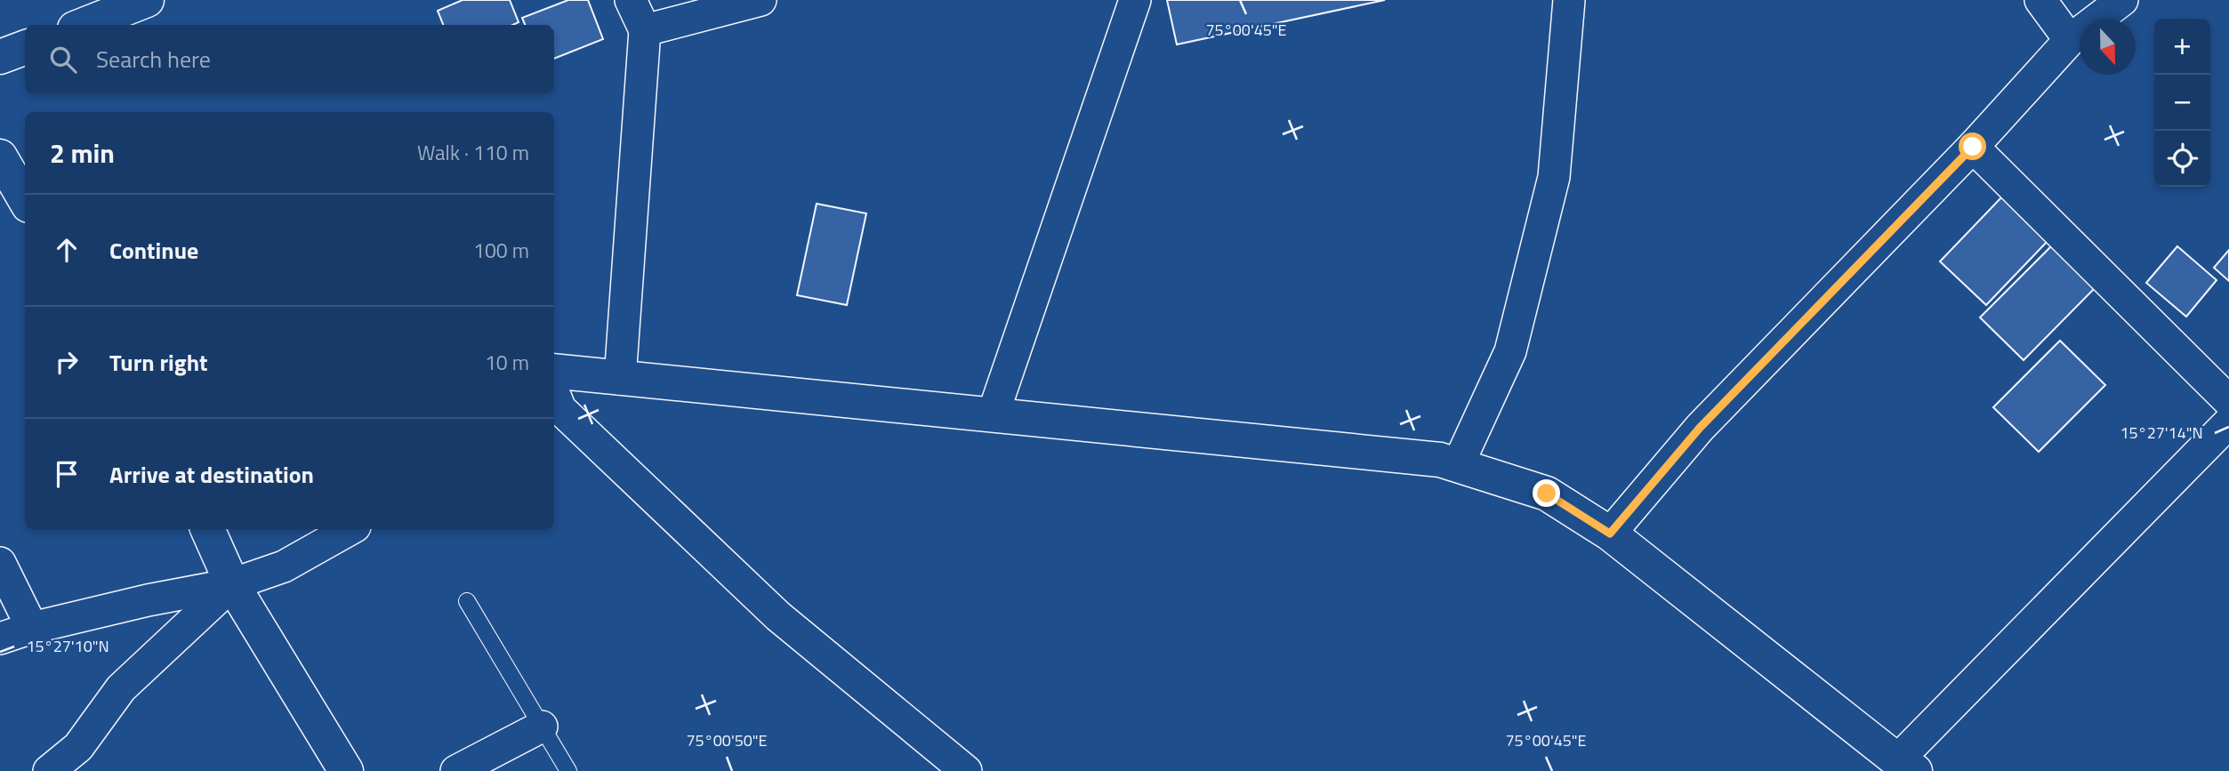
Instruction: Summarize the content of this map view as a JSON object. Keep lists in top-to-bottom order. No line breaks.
{"north":"bottom","page":{"map_buttons":["+","−"],"search":"Search here","heading":["2 min","Walk · 110 m"],"list":[["Continue","100 m"],["Turn right","10 m"],"Arrive at destination"]},"coordinates":["75°00'45\"E","15°27'14\"N","15°27'10\"N","75°00'50\"E"]}
